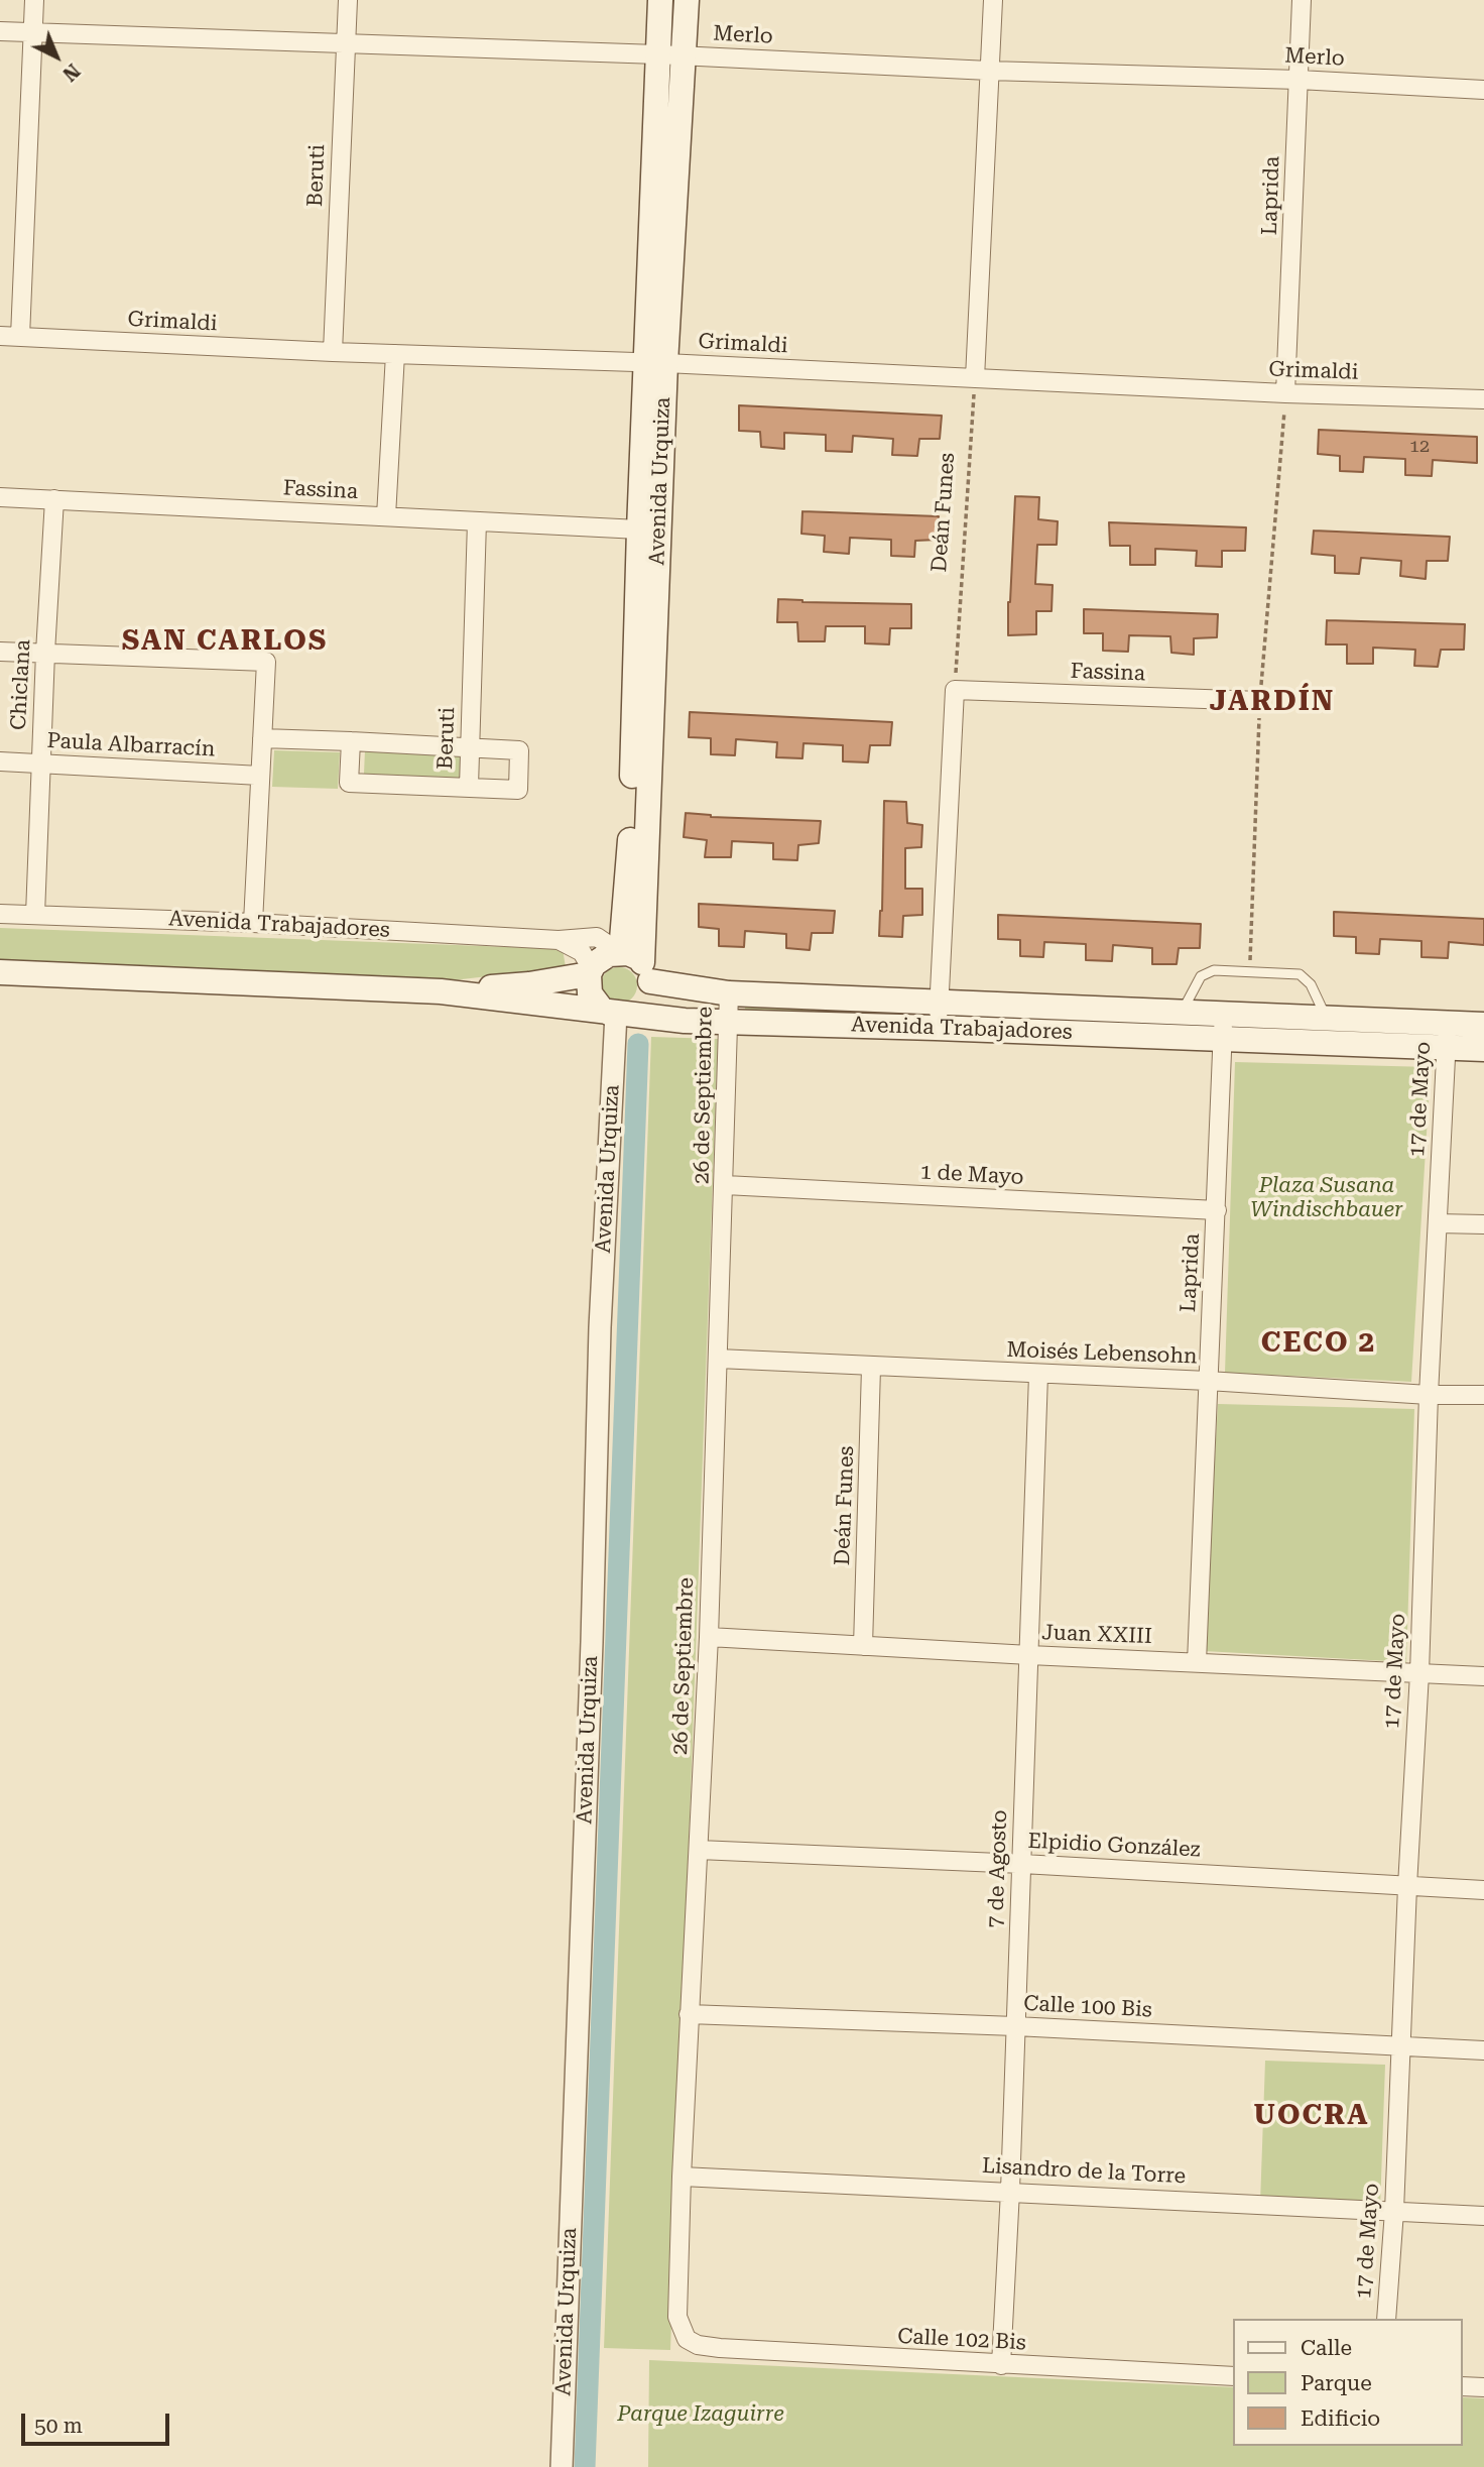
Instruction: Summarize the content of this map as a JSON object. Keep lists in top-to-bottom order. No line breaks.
{"streets":{"main road":["Avenida Urquiza","Avenida Trabajadores"],"street":["Merlo","Beruti","Laprida","Grimaldi","Fassina","Deán Funes","Chiclana","Paula Albarracín","26 de Septiembre","17 de Mayo","1 de Mayo","Moisés Lebensohn","Juan XXIII","Elpidio González","7 de Agosto","Calle 100 Bis","Lisandro de la Torre","Calle 102 Bis"]},"crossings":[["Merlo","Beruti"],["Merlo","Laprida"],["Merlo","Avenida Urquiza"],["Beruti","Grimaldi"],["Beruti","Fassina"],["Laprida","Grimaldi"],["Laprida","Avenida Trabajadores"],["Laprida","1 de Mayo"],["Laprida","Moisés Lebensohn"],["Laprida","Juan XXIII"],["Grimaldi","Avenida Urquiza"],["Grimaldi","Deán Funes"],["Avenida Urquiza","Fassina"],["Avenida Urquiza","Avenida Trabajadores"],["Fassina","Deán Funes"],["Fassina","Chiclana"],["Deán Funes","Moisés Lebensohn"],["Deán Funes","Juan XXIII"],["Chiclana","Paula Albarracín"],["Chiclana","Avenida Trabajadores"],["Avenida Trabajadores","26 de Septiembre"],["Avenida Trabajadores","17 de Mayo"],["26 de Septiembre","1 de Mayo"],["26 de Septiembre","Moisés Lebensohn"],["26 de Septiembre","Juan XXIII"],["26 de Septiembre","Elpidio González"],["26 de Septiembre","Calle 100 Bis"],["26 de Septiembre","Lisandro de la Torre"],["26 de Septiembre","Calle 102 Bis"],["17 de Mayo","Moisés Lebensohn"],["17 de Mayo","Juan XXIII"],["17 de Mayo","Elpidio González"],["17 de Mayo","Calle 100 Bis"],["17 de Mayo","Lisandro de la Torre"],["Moisés Lebensohn","7 de Agosto"],["Juan XXIII","7 de Agosto"],["Elpidio González","7 de Agosto"],["7 de Agosto","Calle 100 Bis"],["7 de Agosto","Lisandro de la Torre"],["7 de Agosto","Calle 102 Bis"]],"districts":["SAN CARLOS","JARDÍN","CECO 2","UOCRA"],"parks":["Plaza Susana Windischbauer","Parque Izaguirre"],"house_numbers":["12"],"legend":["Calle","Parque","Edificio"],"scale_bar":"50 m","north":"bottom right"}
